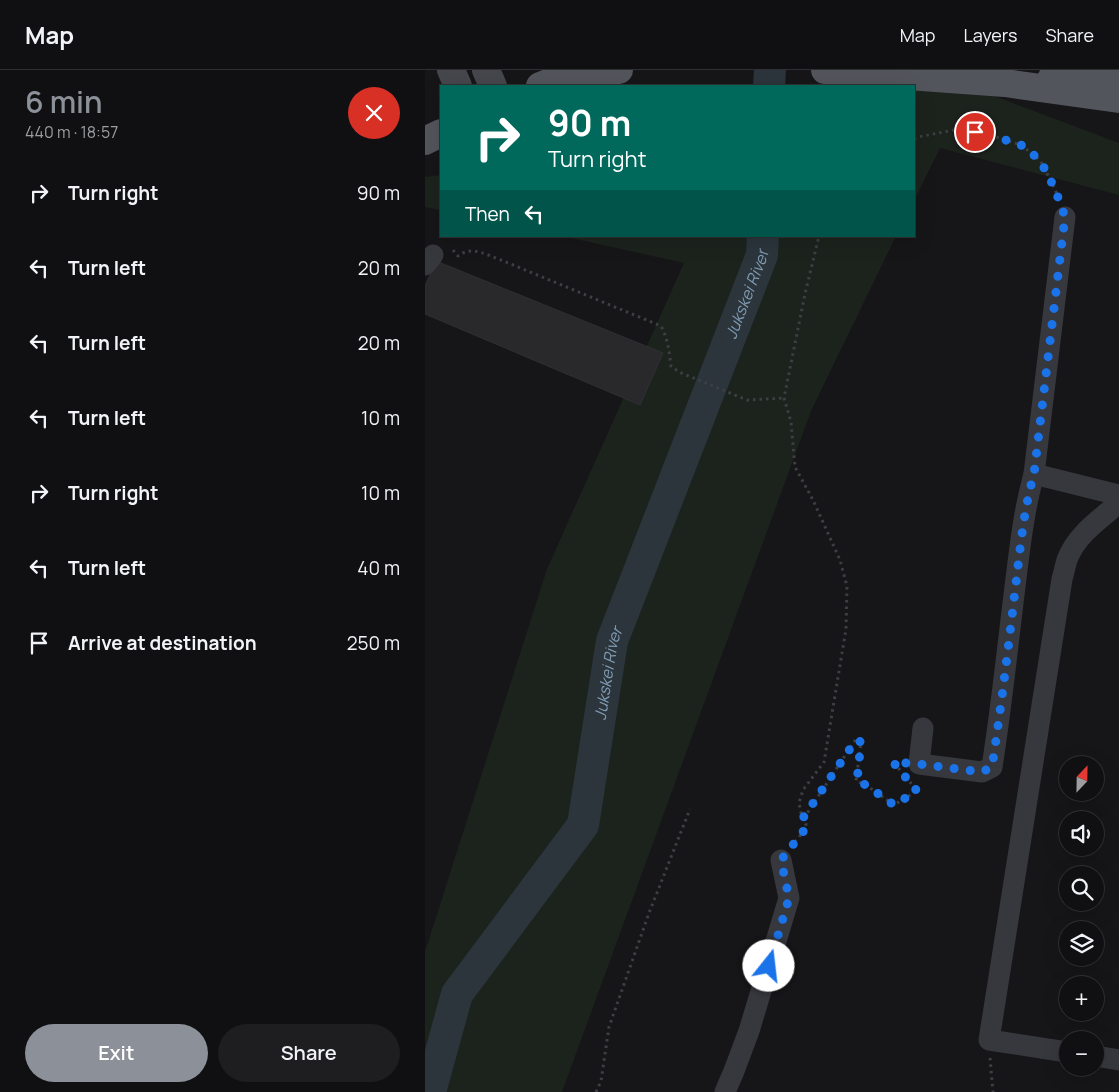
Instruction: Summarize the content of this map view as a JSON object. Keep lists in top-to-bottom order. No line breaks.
{"water":["Jukskei River"],"north":"top","page":{"header":"Map","nav":["Map","Layers","Share"],"heading":["6 min","440 m · 18:57"],"turn":["90 m","Turn right"],"list":[{"name":"Turn right","value":"90 m"},{"name":"Turn left","value":"20 m"},{"name":"Turn left","value":"20 m"},{"name":"Turn left","value":"10 m"},{"name":"Turn right","value":"10 m"},{"name":"Turn left","value":"40 m"},{"name":"Arrive at destination","value":"250 m"}],"then":"Then","map_buttons":["+","−"],"buttons":["Exit","Share"]}}
